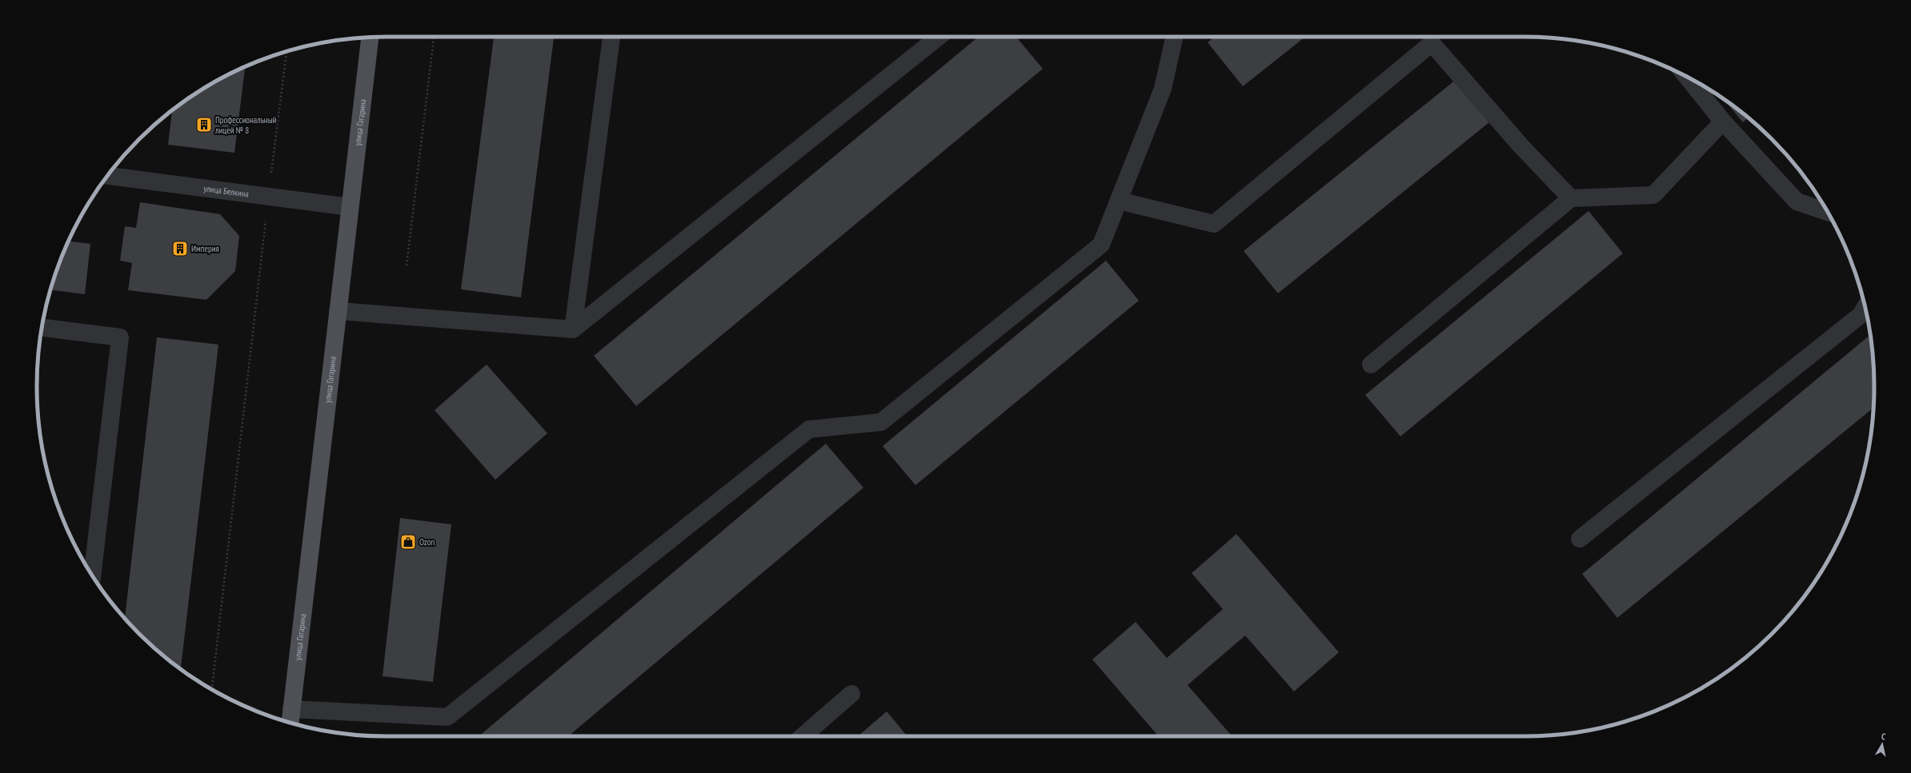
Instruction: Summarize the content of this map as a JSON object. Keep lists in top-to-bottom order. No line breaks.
{"streets":{"main road":["улица Гагарина"],"street":["улица Белкина"]},"crossings":[["улица Гагарина","улица Белкина"]],"places":{"building":["Профессиональный лицей № 8","Империя"],"shop":["Ozon"]},"north":"top"}
